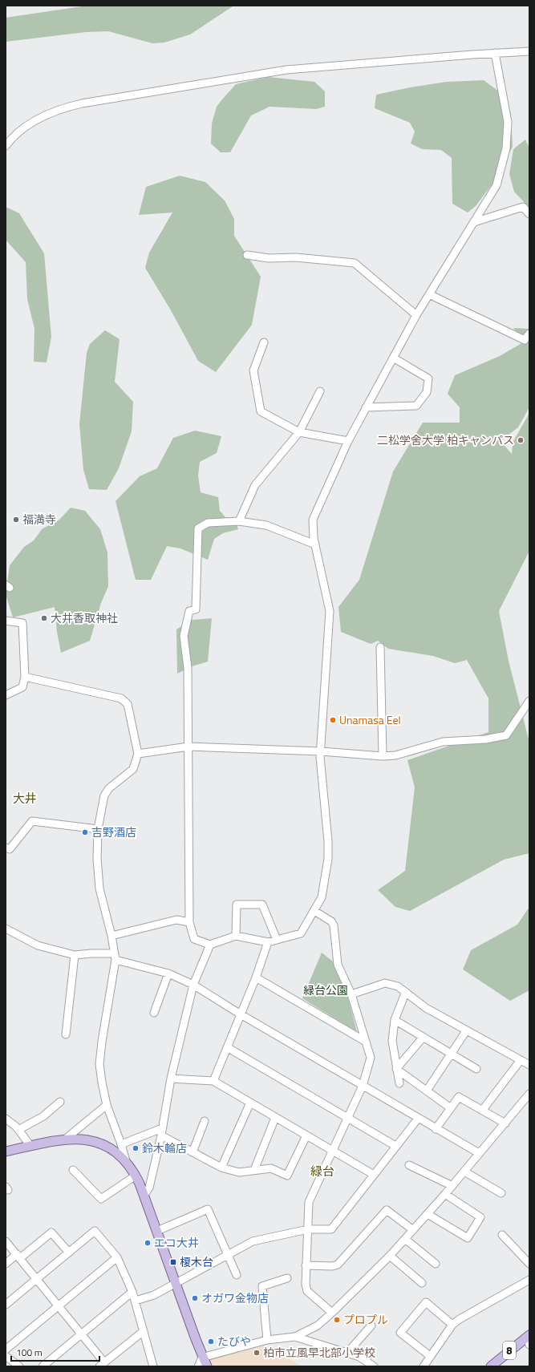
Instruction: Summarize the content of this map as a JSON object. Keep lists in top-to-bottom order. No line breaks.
{"streets":{"main road":["8"]},"districts":["大井","緑台"],"parks":["緑台公園"],"places":{"other":["二松学舍大学 柏キャンパス","福満寺","大井香取神社","Unamasa Eel","吉野酒店","鈴木輪店","エコ大井","オガワ金物店","プロプル","たびや","柏市立風早北部小学校"],"transit":["榎木台"]},"scale_bar":"100 m"}
